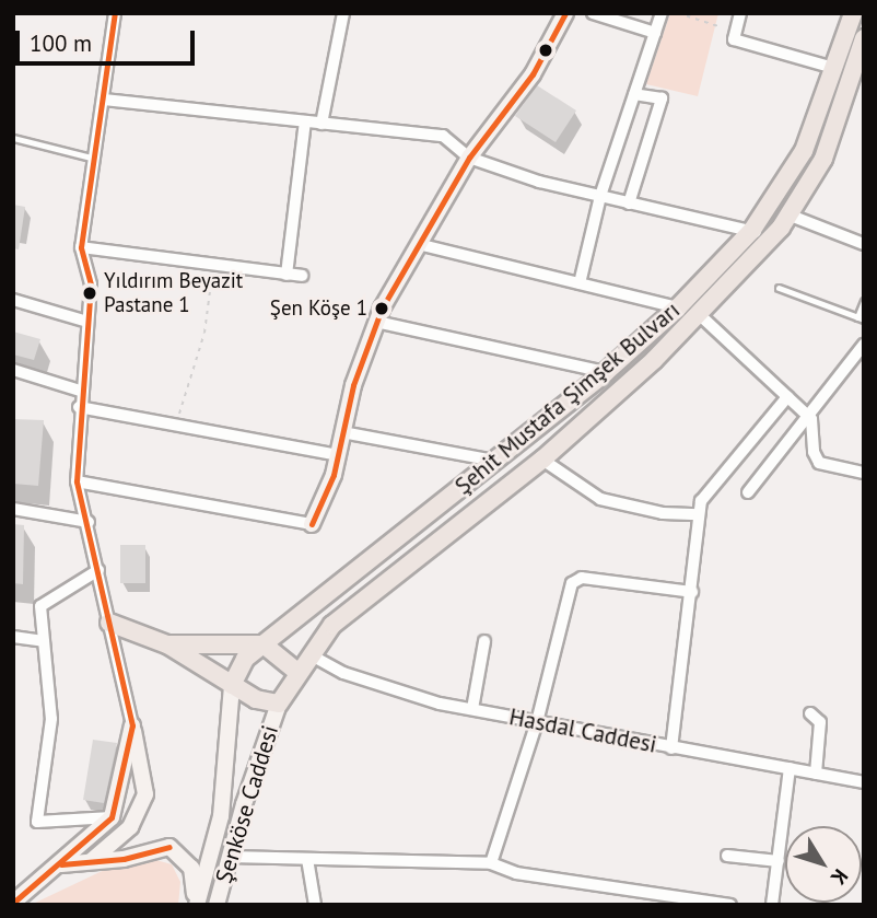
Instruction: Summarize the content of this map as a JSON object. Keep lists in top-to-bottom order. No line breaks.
{"streets":{"main road":["Şehit Mustafa Şimşek Bulvarı","Şenköse Caddesi"],"street":["Hasdal Caddesi"]},"crossings":[["Şehit Mustafa Şimşek Bulvarı","Hasdal Caddesi"],["Şehit Mustafa Şimşek Bulvarı","Şenköse Caddesi"]],"places":["Yıldırım Beyazit Pastane 1","Şen Köşe 1"],"scale_bar":"100 m","north":"bottom right"}
